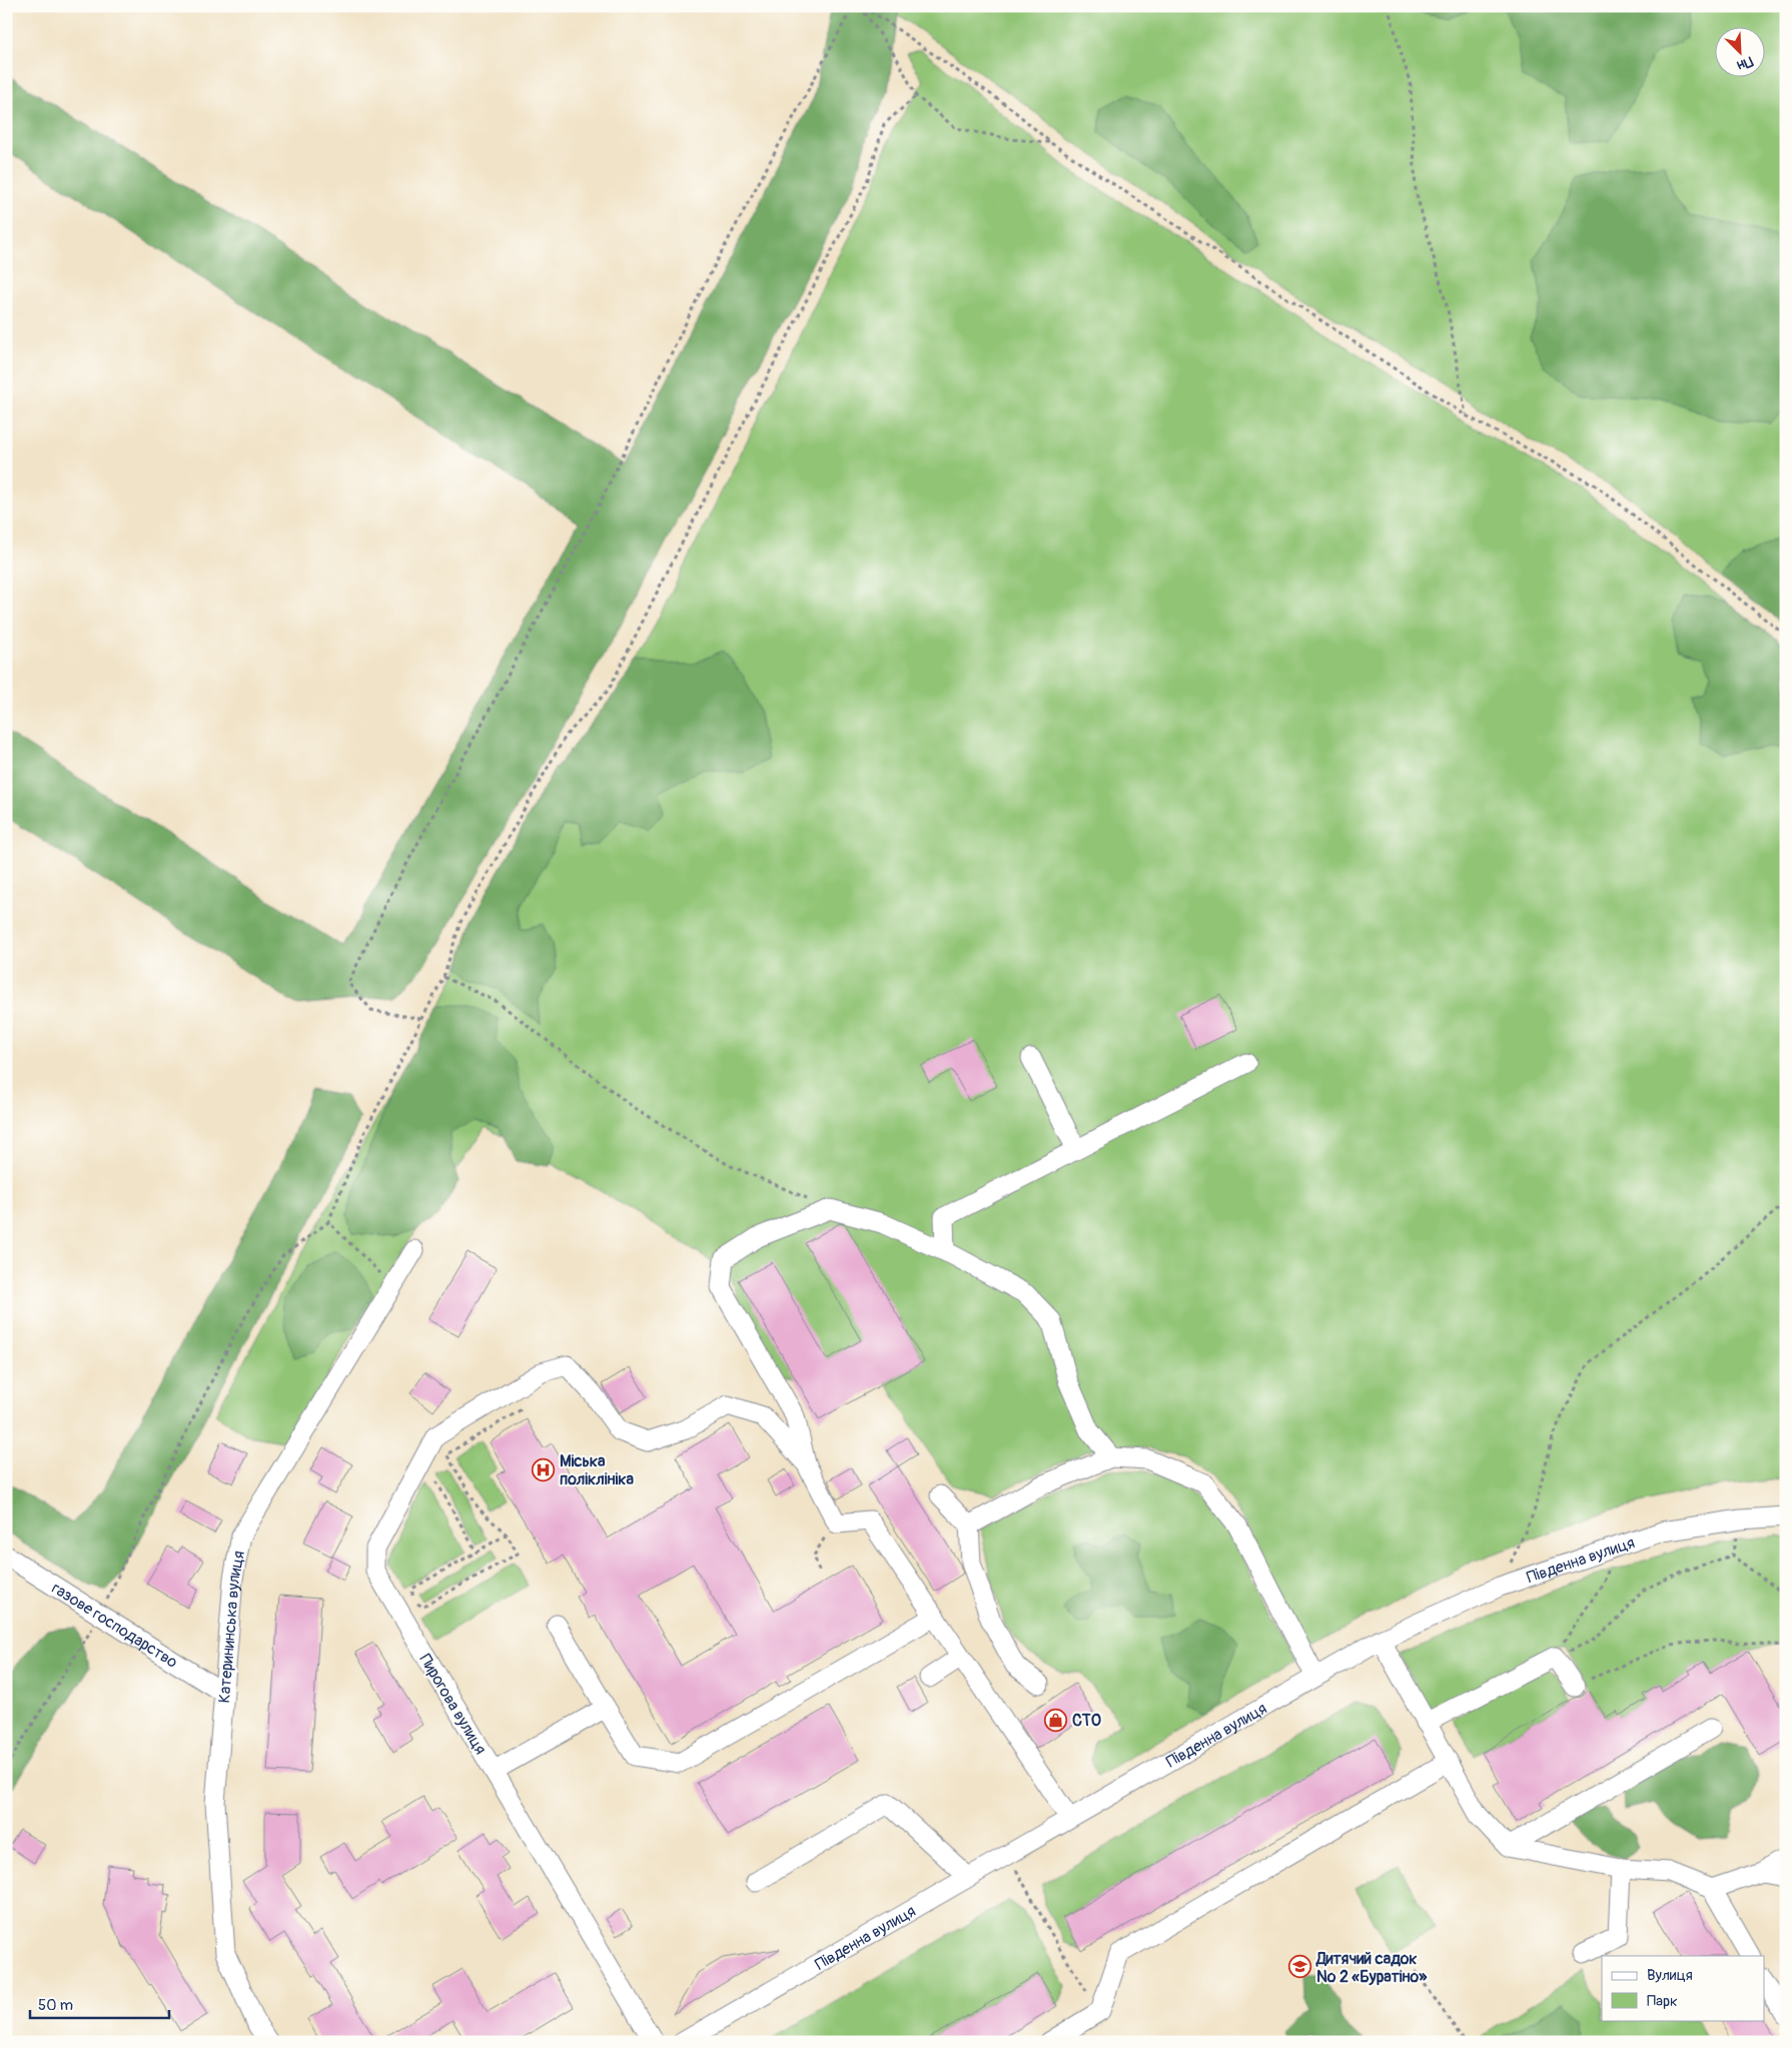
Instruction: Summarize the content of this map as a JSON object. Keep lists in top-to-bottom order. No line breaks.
{"streets":{"street":["Південна вулиця","газове господарство","Катерининська вулиця","Пирогова вулиця"]},"crossings":[["газове господарство","Катерининська вулиця"]],"places":{"hospital":["Міська поліклініка"],"shop":["СТО"],"school or university":["Дитячий садок № 2 «Буратіно»"]},"legend":["Вулиця","Парк"],"scale_bar":"50 m","north":"bottom right"}
